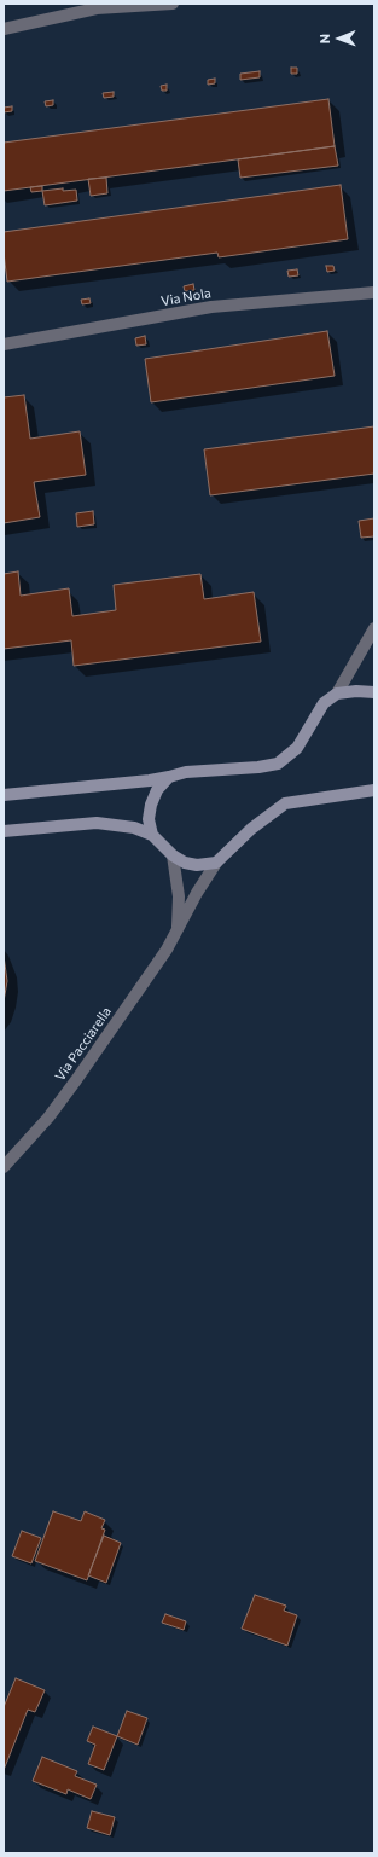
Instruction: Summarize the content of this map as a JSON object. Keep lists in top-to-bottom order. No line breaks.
{"streets":{"street":["Via Nola","Via Pacciarella"]},"north":"left"}
